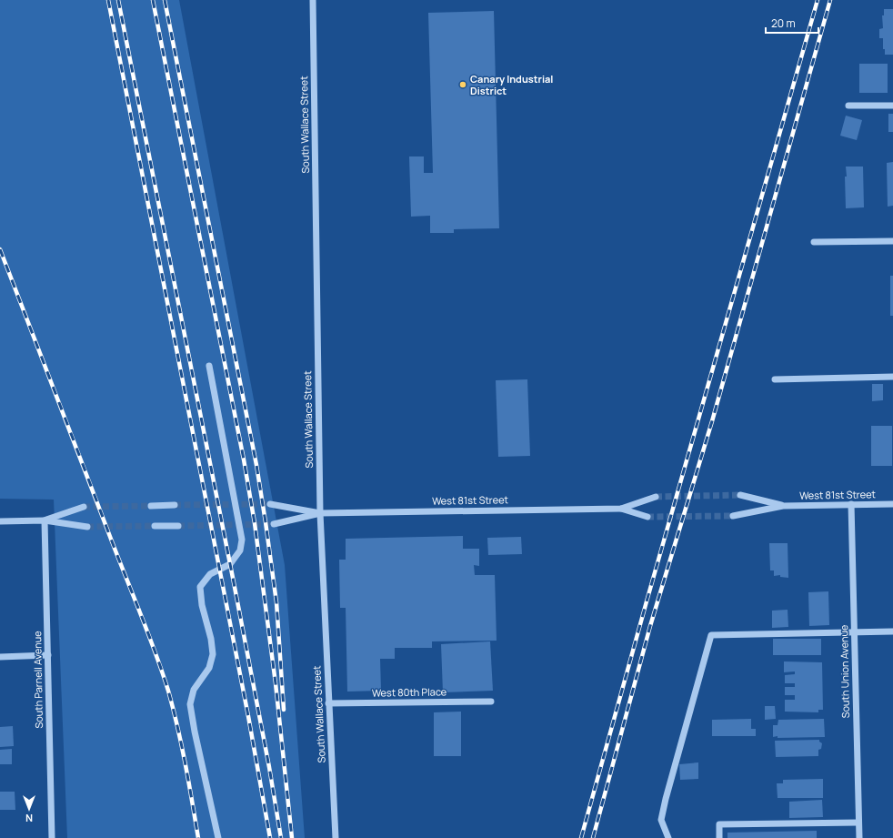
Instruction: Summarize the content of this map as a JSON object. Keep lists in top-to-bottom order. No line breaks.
{"streets":{"street":["South Wallace Street","West 81st Street","South Union Avenue","South Parnell Avenue","West 80th Place"]},"crossings":[["South Wallace Street","West 81st Street"],["South Wallace Street","West 80th Place"],["West 81st Street","South Union Avenue"]],"places":["Canary Industrial District"],"scale_bar":"20 m","north":"bottom"}
